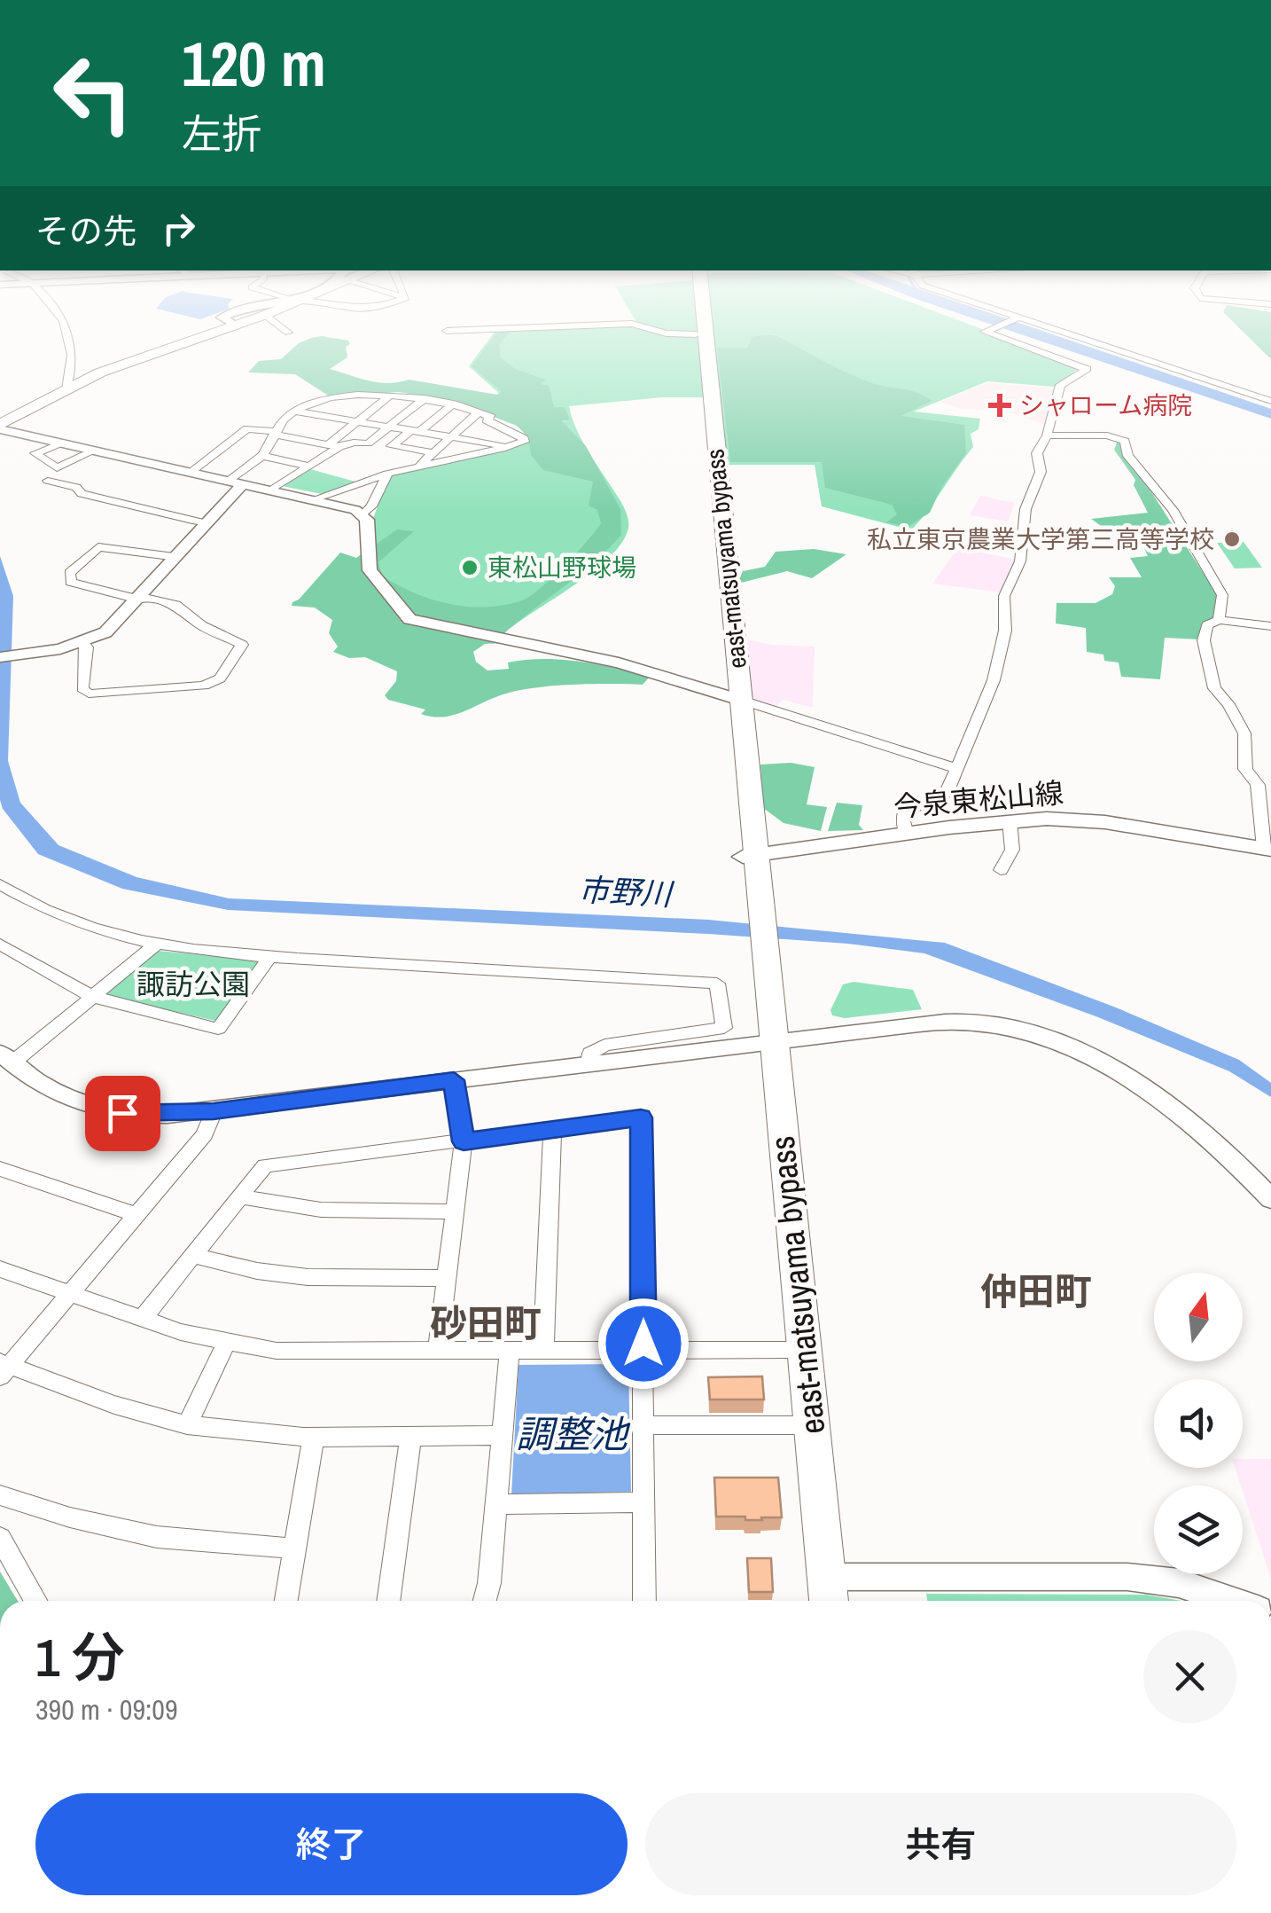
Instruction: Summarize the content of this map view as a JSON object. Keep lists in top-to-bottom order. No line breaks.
{"streets":{"highway":["east-matsuyama bypass"],"main road":["今泉東松山線"]},"crossings":[["east-matsuyama bypass","今泉東松山線"]],"districts":["仲田町","砂田町"],"water":["市野川","調整池"],"parks":["諏訪公園"],"places":{"health":["シャローム病院"],"other":["私立東京農業大学第三高等学校","東松山野球場"]},"north":"top","page":{"turn":["120 m","左折"],"then":"その先","heading":["1 分","390 m · 09:09"],"buttons":["終了","共有"]}}
